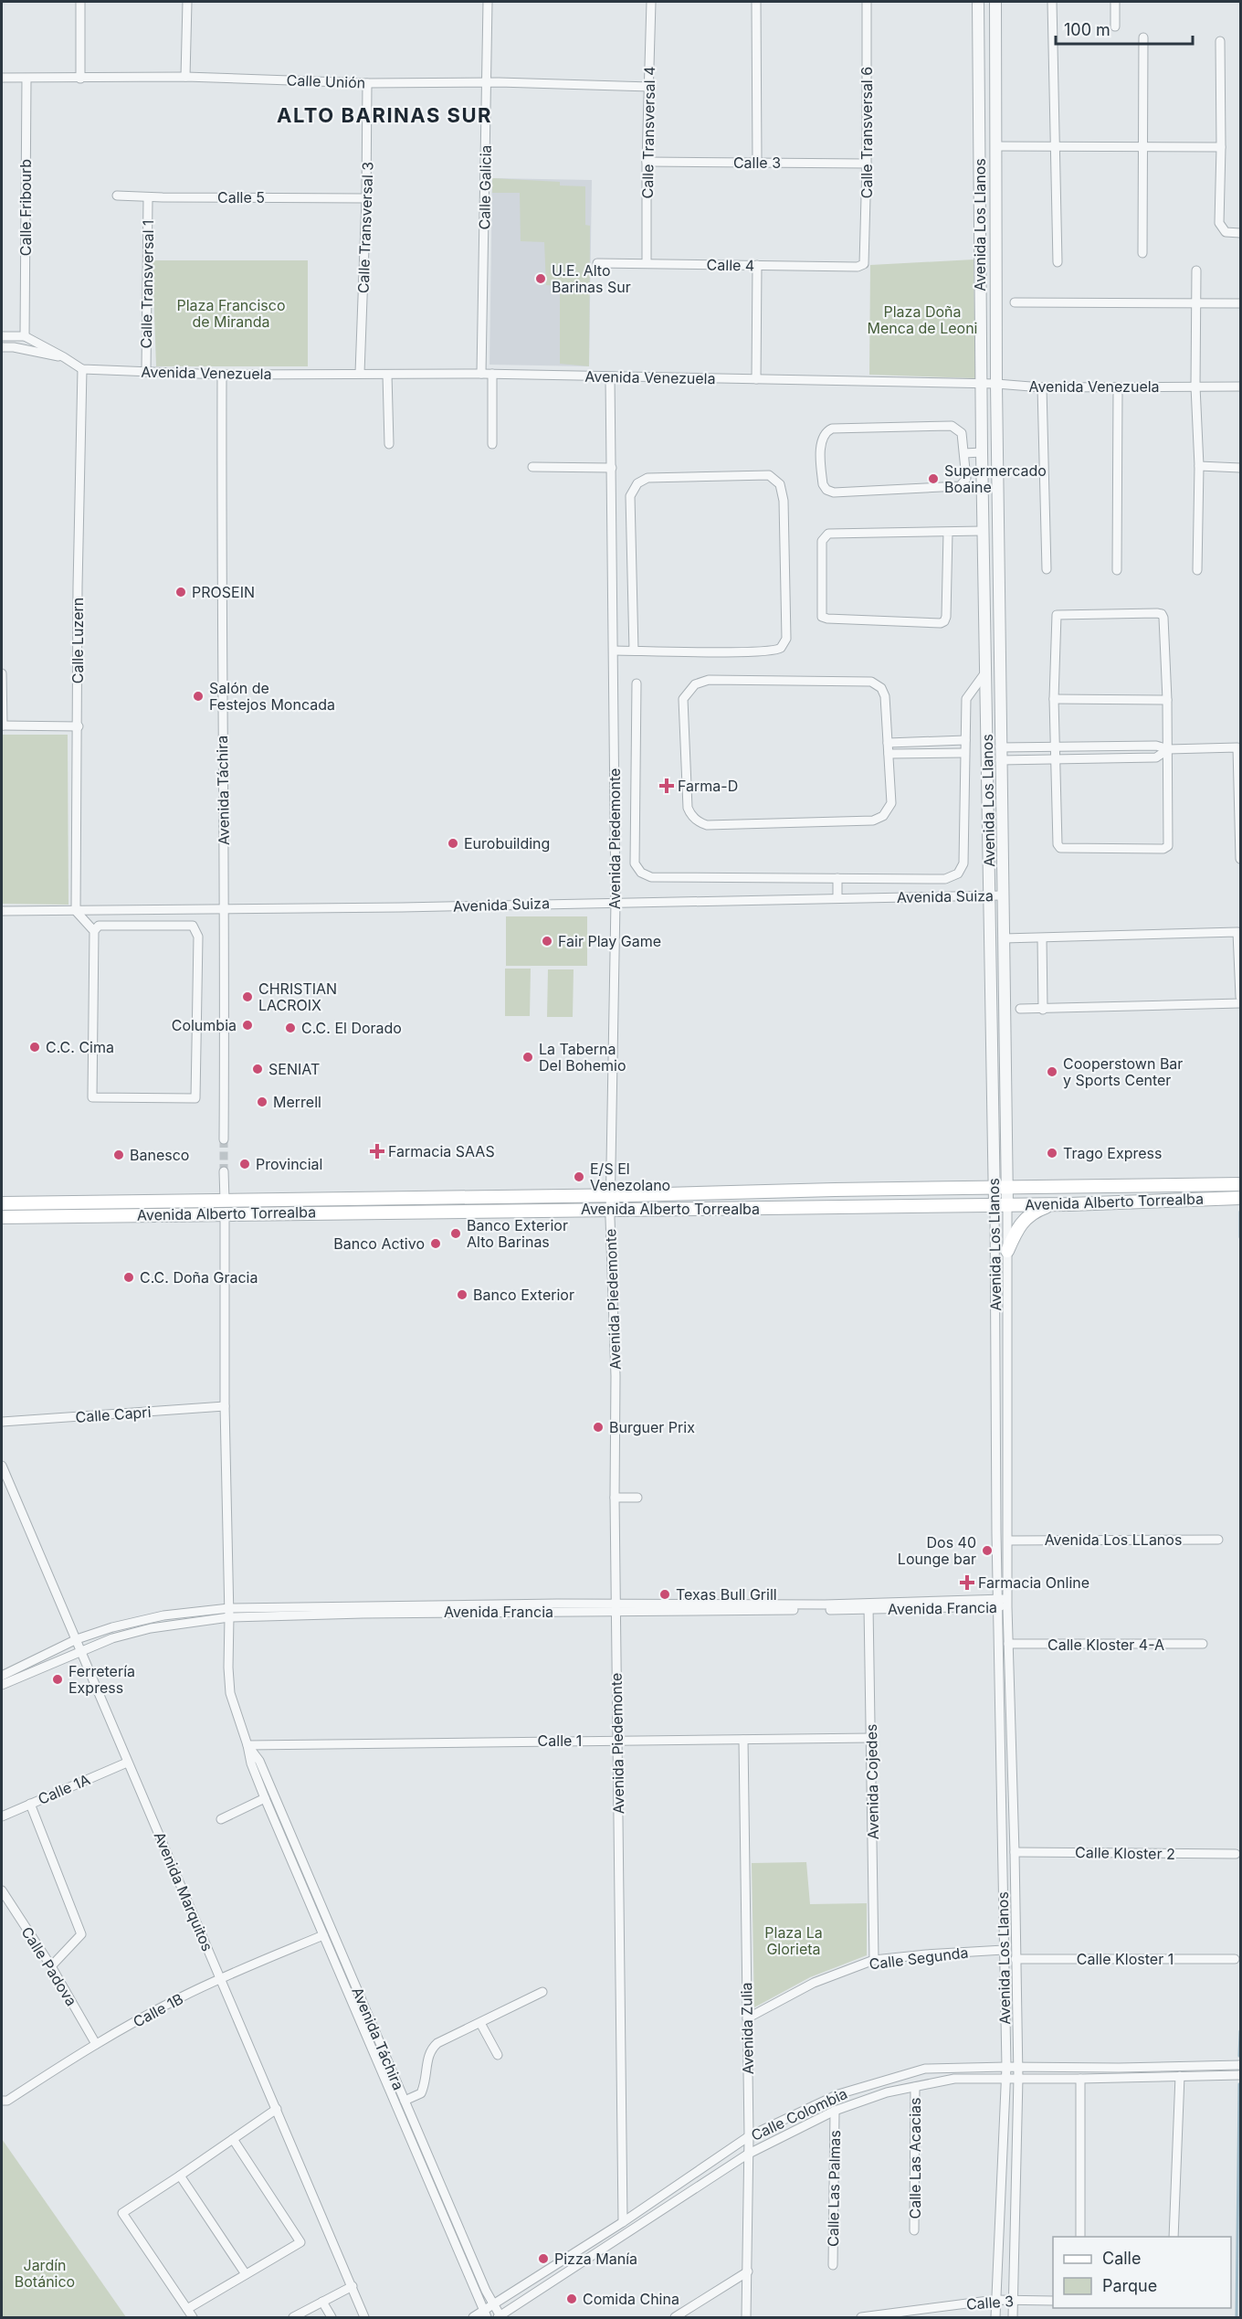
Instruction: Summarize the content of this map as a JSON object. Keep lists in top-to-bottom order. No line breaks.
{"streets":{"main road":["Avenida Alberto Torrealba"],"street":["Calle Unión","Calle Transversal 4","Calle Transversal 6","Calle 3","Calle Galicia","Calle 5","Calle Fribourb","Avenida Los Llanos","Calle Transversal 3","Calle 4","Calle Transversal 1","Avenida Venezuela","Calle Luzern","Avenida Táchira","Avenida Piedemonte","Avenida Suiza","Calle Capri","Avenida Los LLanos","Avenida Francia","Calle Kloster 4-A","Calle 1","Avenida Cojedes","Calle 1A","Calle Kloster 2","Avenida Marquitos","Calle Segunda","Calle Kloster 1","Calle Padova","Calle 1B","Avenida Zulia","Calle Colombia","Calle Las Acacias","Calle Las Palmas"]},"crossings":[["Calle Unión","Calle Transversal 4"],["Calle Unión","Calle Galicia"],["Calle Unión","Calle Fribourb"],["Calle Unión","Calle Transversal 3"],["Calle Transversal 4","Calle 3"],["Calle Transversal 4","Calle 4"],["Calle Transversal 6","Calle 3"],["Calle Transversal 6","Calle 4"],["Calle 3","Avenida Los Llanos"],["Calle Galicia","Avenida Venezuela"],["Calle 5","Calle Transversal 3"],["Calle 5","Calle Transversal 1"],["Avenida Los Llanos","Avenida Venezuela"],["Avenida Los Llanos","Avenida Suiza"],["Avenida Los Llanos","Avenida Alberto Torrealba"],["Avenida Los Llanos","Avenida Los LLanos"],["Avenida Los Llanos","Avenida Francia"],["Avenida Los Llanos","Calle Kloster 4-A"],["Avenida Los Llanos","Calle Kloster 2"],["Avenida Los Llanos","Calle Segunda"],["Avenida Los Llanos","Calle Kloster 1"],["Avenida Los Llanos","Calle Colombia"],["Calle Transversal 3","Avenida Venezuela"],["Calle Transversal 1","Avenida Venezuela"],["Avenida Venezuela","Calle Luzern"],["Avenida Venezuela","Avenida Táchira"],["Avenida Venezuela","Avenida Piedemonte"],["Calle Luzern","Avenida Suiza"],["Avenida Táchira","Avenida Suiza"],["Avenida Táchira","Calle Colombia"],["Avenida Piedemonte","Avenida Suiza"],["Avenida Piedemonte","Avenida Alberto Torrealba"],["Avenida Piedemonte","Avenida Francia"],["Avenida Piedemonte","Calle 1"],["Avenida Piedemonte","Calle Colombia"],["Avenida Francia","Avenida Cojedes"],["Avenida Francia","Avenida Marquitos"],["Calle 1","Avenida Cojedes"],["Calle 1","Avenida Zulia"],["Avenida Cojedes","Calle Segunda"],["Calle 1A","Avenida Marquitos"],["Avenida Marquitos","Calle 1B"],["Calle Segunda","Avenida Zulia"],["Calle Padova","Calle 1B"],["Avenida Zulia","Calle Colombia"],["Calle Colombia","Calle Las Acacias"],["Calle Colombia","Calle Las Palmas"]],"districts":["ALTO BARINAS SUR"],"parks":["Plaza Francisco de Miranda","Plaza Doña Menca de Leoni","Plaza La Glorieta","Jardín Botánico"],"places":{"other":["U.E. Alto Barinas Sur","Supermercado Boaine","PROSEIN","Salón de Festejos Moncada","Eurobuilding","Fair Play Game","CHRISTIAN LACROIX","Columbia","C.C. El Dorado","C.C. Cima","La Taberna Del Bohemio","SENIAT","Cooperstown Bar y Sports Center","Merrell","Trago Express","Banesco","Provincial","E/S El Venezolano","Banco Exterior Alto Barinas","Banco Activo","C.C. Doña Gracia","Banco Exterior","Burguer Prix","Dos 40 Lounge bar","Texas Bull Grill","Ferretería Express","Pizza Manía","Comida China"],"health":["Farma-D","Farmacia SAAS","Farmacia Online"]},"legend":["Calle","Parque"],"scale_bar":"100 m"}
